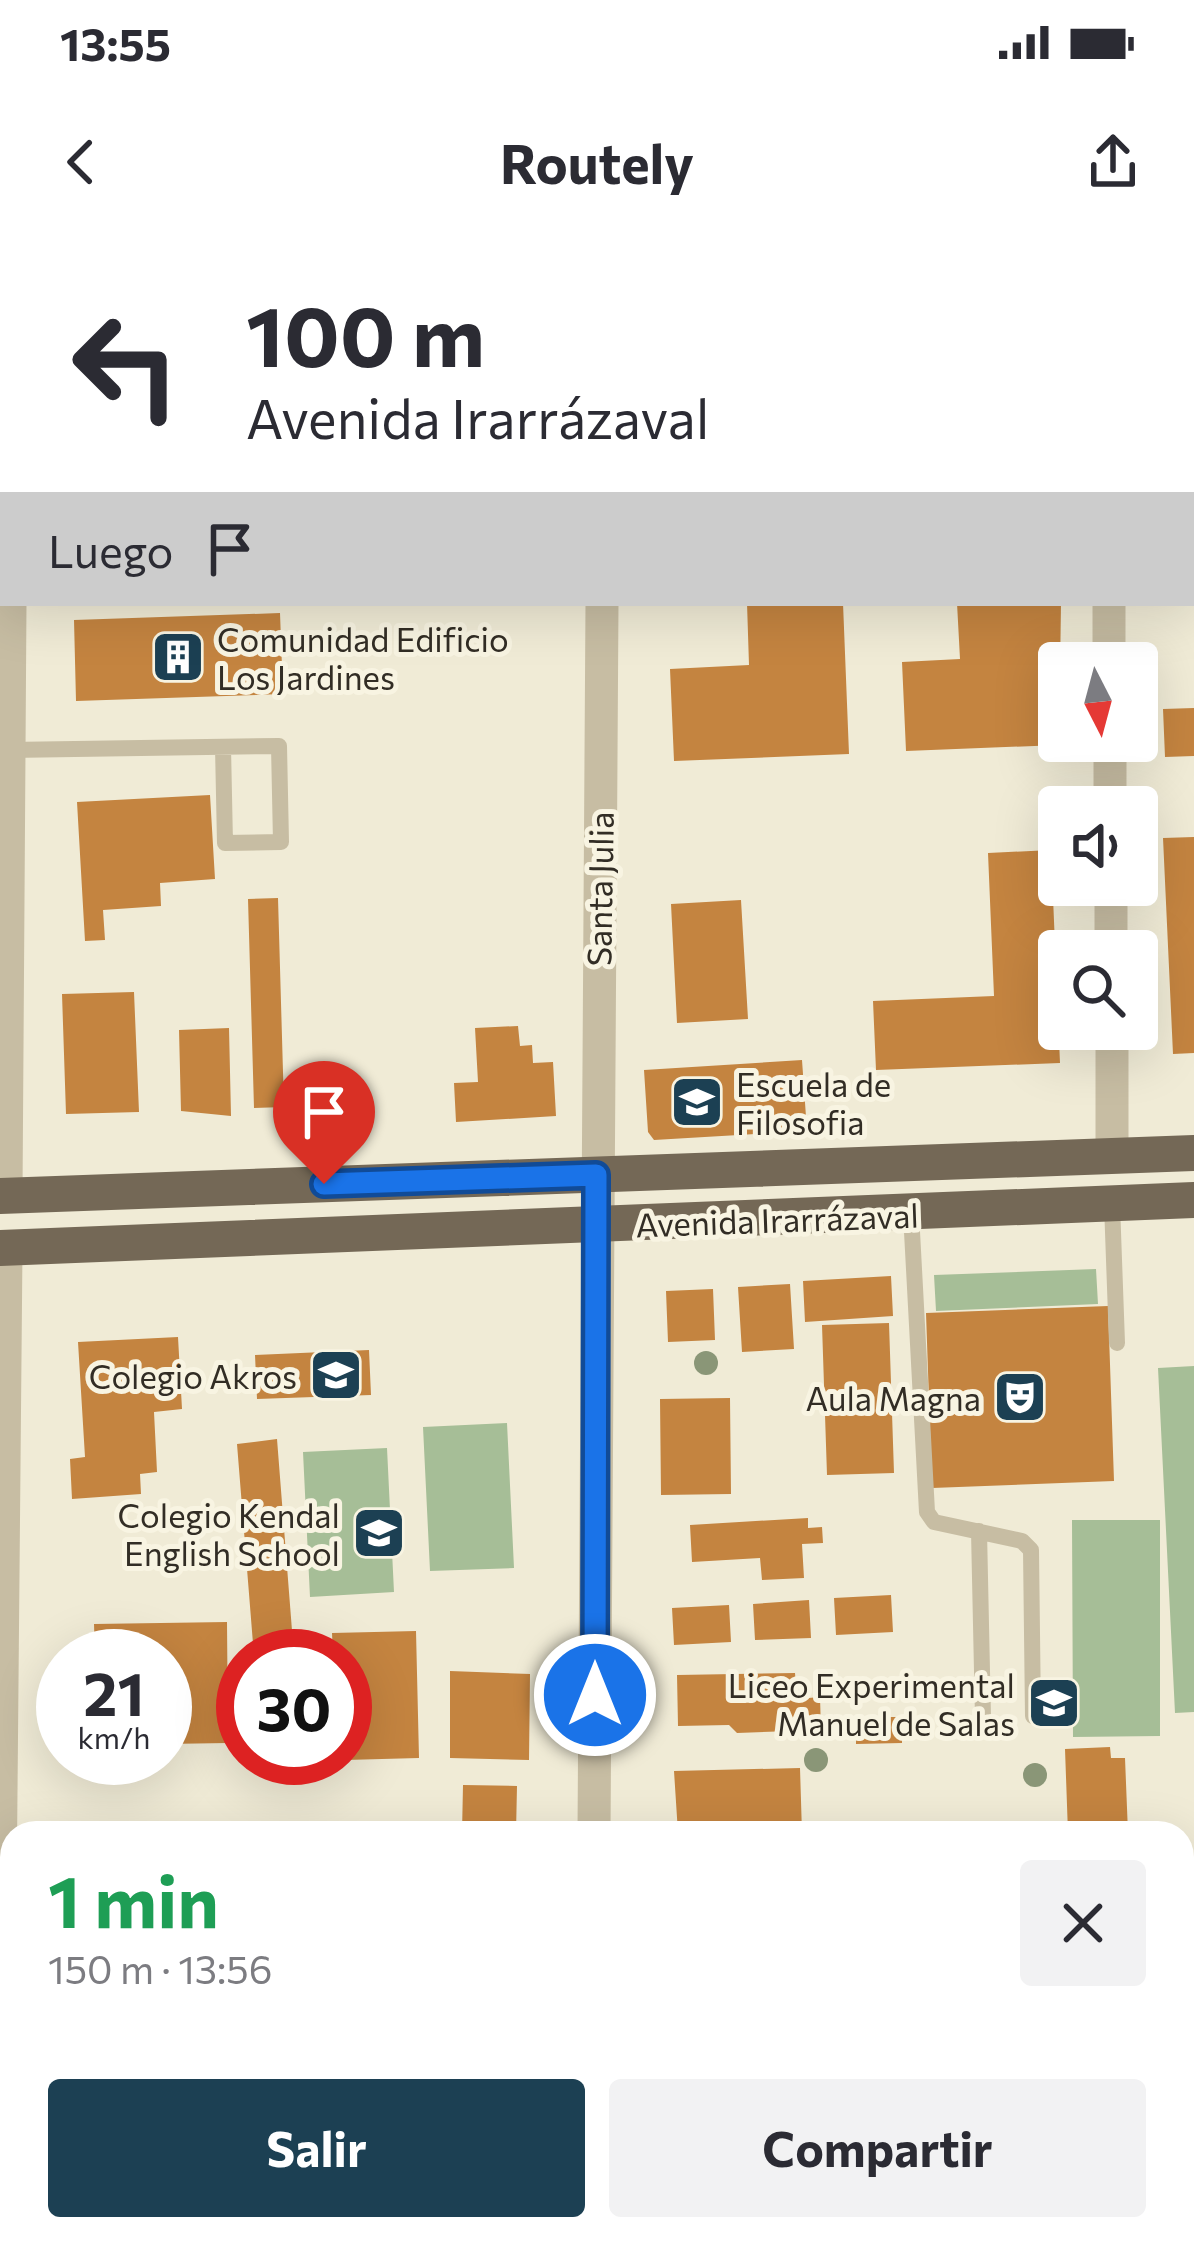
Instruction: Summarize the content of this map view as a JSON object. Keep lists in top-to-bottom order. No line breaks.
{"streets":{"main road":["Avenida Irarrázaval"],"street":["Santa Julia"]},"crossings":[["Santa Julia","Avenida Irarrázaval"]],"places":{"building":["Comunidad Edificio Los Jardines"],"school or university":["Escuela de Filosofia","Colegio Akros","Colegio Kendal English School","Liceo Experimental Manuel de Salas"],"theatre":["Aula Magna"]},"north":"bottom","page":{"status":"13:55","header":"Routely","turn":["100 m","Avenida Irarrázaval"],"then":"Luego","speed":"21 km/h","limit":"30","heading":["1 min","150 m · 13:56"],"buttons":["Salir","Compartir"]}}
